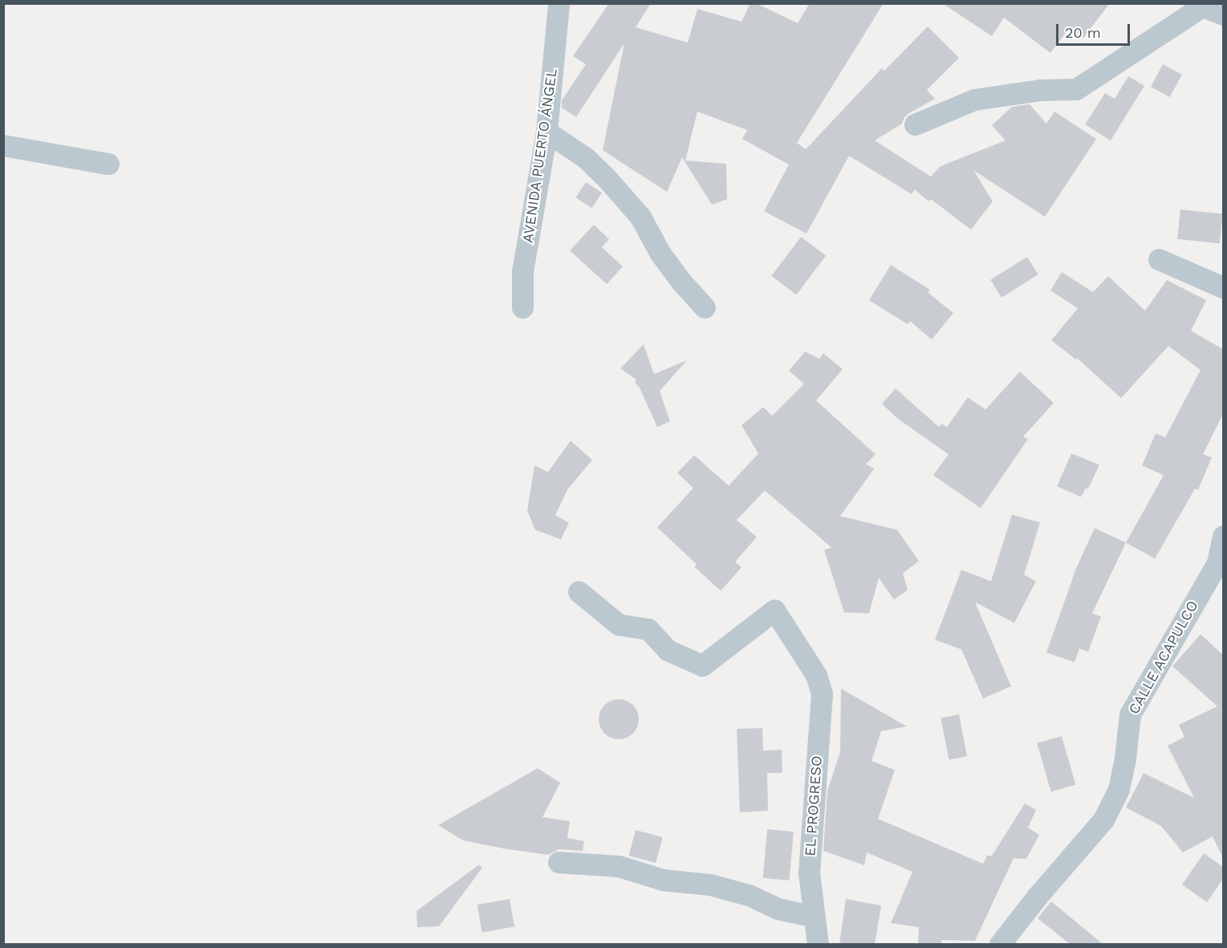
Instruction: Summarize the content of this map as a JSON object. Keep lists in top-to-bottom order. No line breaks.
{"streets":{"street":["AVENIDA PUERTO ÁNGEL","CALLE ACAPULCO","EL PROGRESO"]},"scale_bar":"20 m"}
